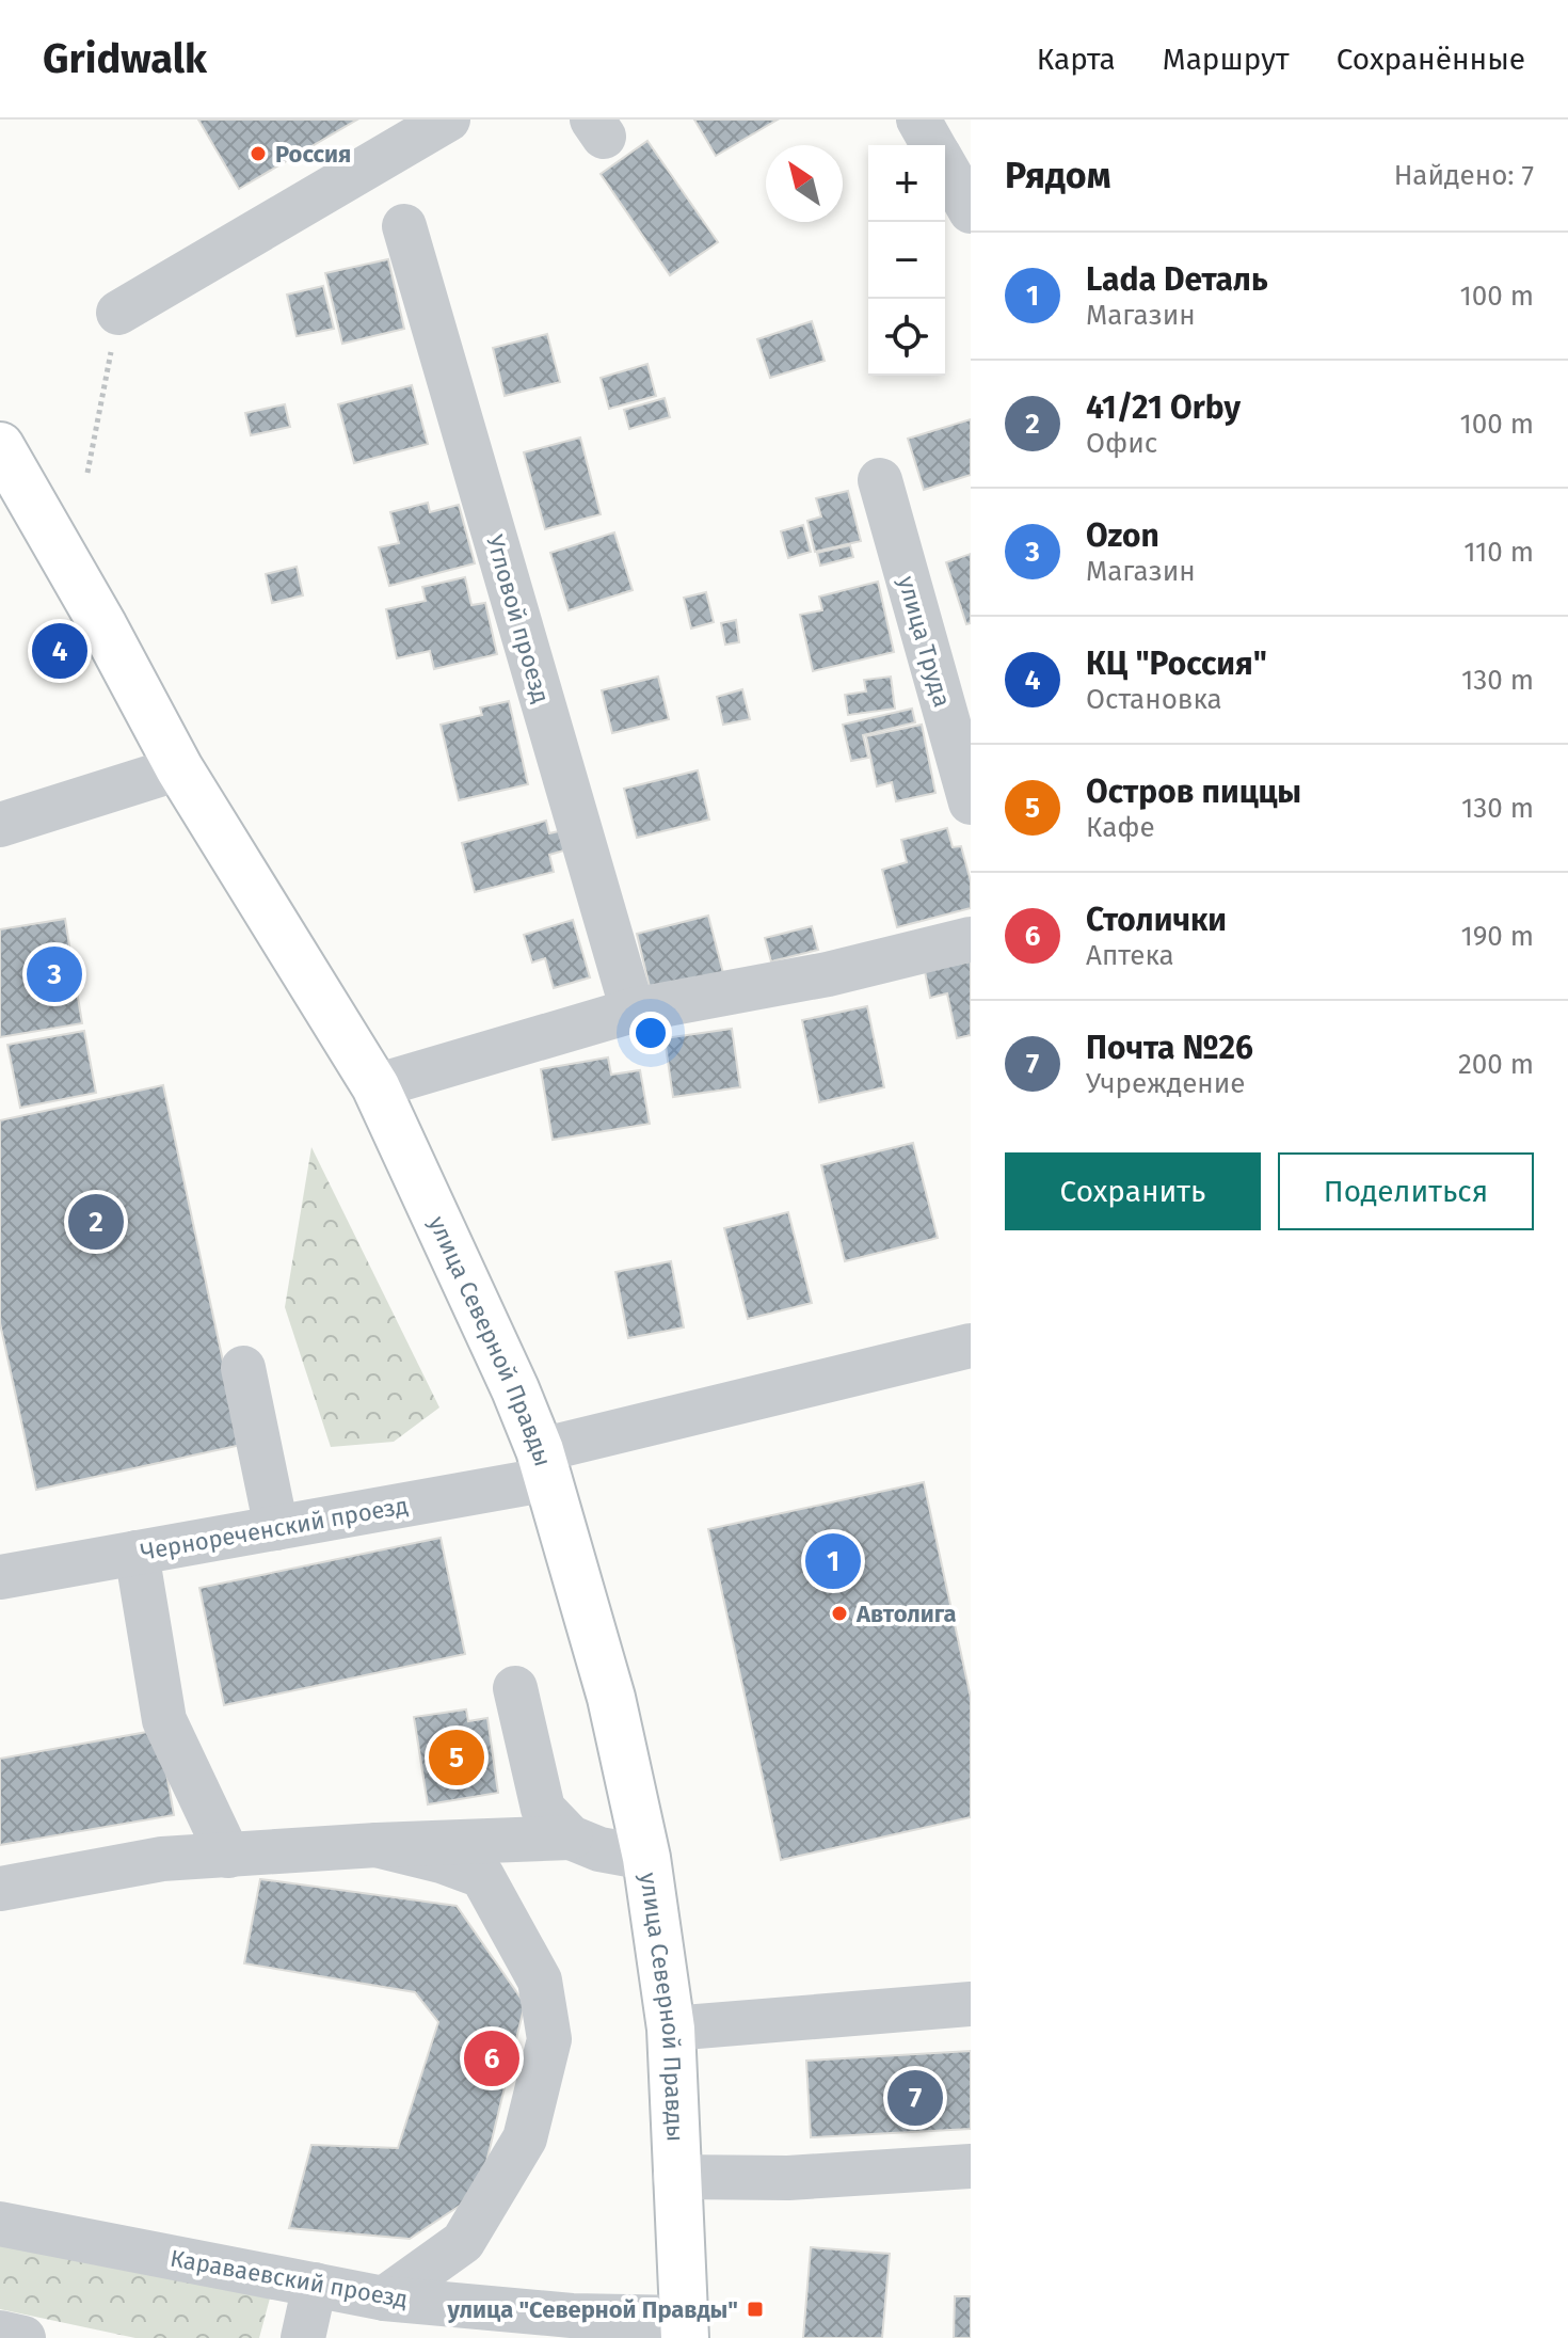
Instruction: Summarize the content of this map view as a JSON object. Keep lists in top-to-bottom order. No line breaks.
{"streets":{"main road":["улица Северной Правды"],"street":["Угловой проезд","улица Труда","Чернореченский проезд","Караваевский проезд"]},"crossings":[["улица Северной Правды","Чернореченский проезд"],["улица Северной Правды","Караваевский проезд"]],"places":{"other":["Россия","Автолига"],"transit":["улица \"Северной Правды\""]},"north":"top left","page":{"header":"Gridwalk","nav":["Карта","Маршрут","Сохранённые"],"heading":["Рядом","Найдено: 7"],"map_buttons":["+","−"],"list":[{"mark":"1","name":"Lada Dеталь","note":"Магазин","value":"100 m"},{"mark":"2","name":"41/21 Orby","note":"Офис","value":"100 m"},{"mark":"3","name":"Ozon","note":"Магазин","value":"110 m"},{"mark":"4","name":"КЦ \"Россия\"","note":"Остановка","value":"130 m"},{"mark":"5","name":"Остров пиццы","note":"Кафе","value":"130 m"},{"mark":"6","name":"Столички","note":"Аптека","value":"190 m"},{"mark":"7","name":"Почта №26","note":"Учреждение","value":"200 m"}],"pins":["4","3","2","1","5","6","7"],"buttons":["Сохранить","Поделиться"]}}
